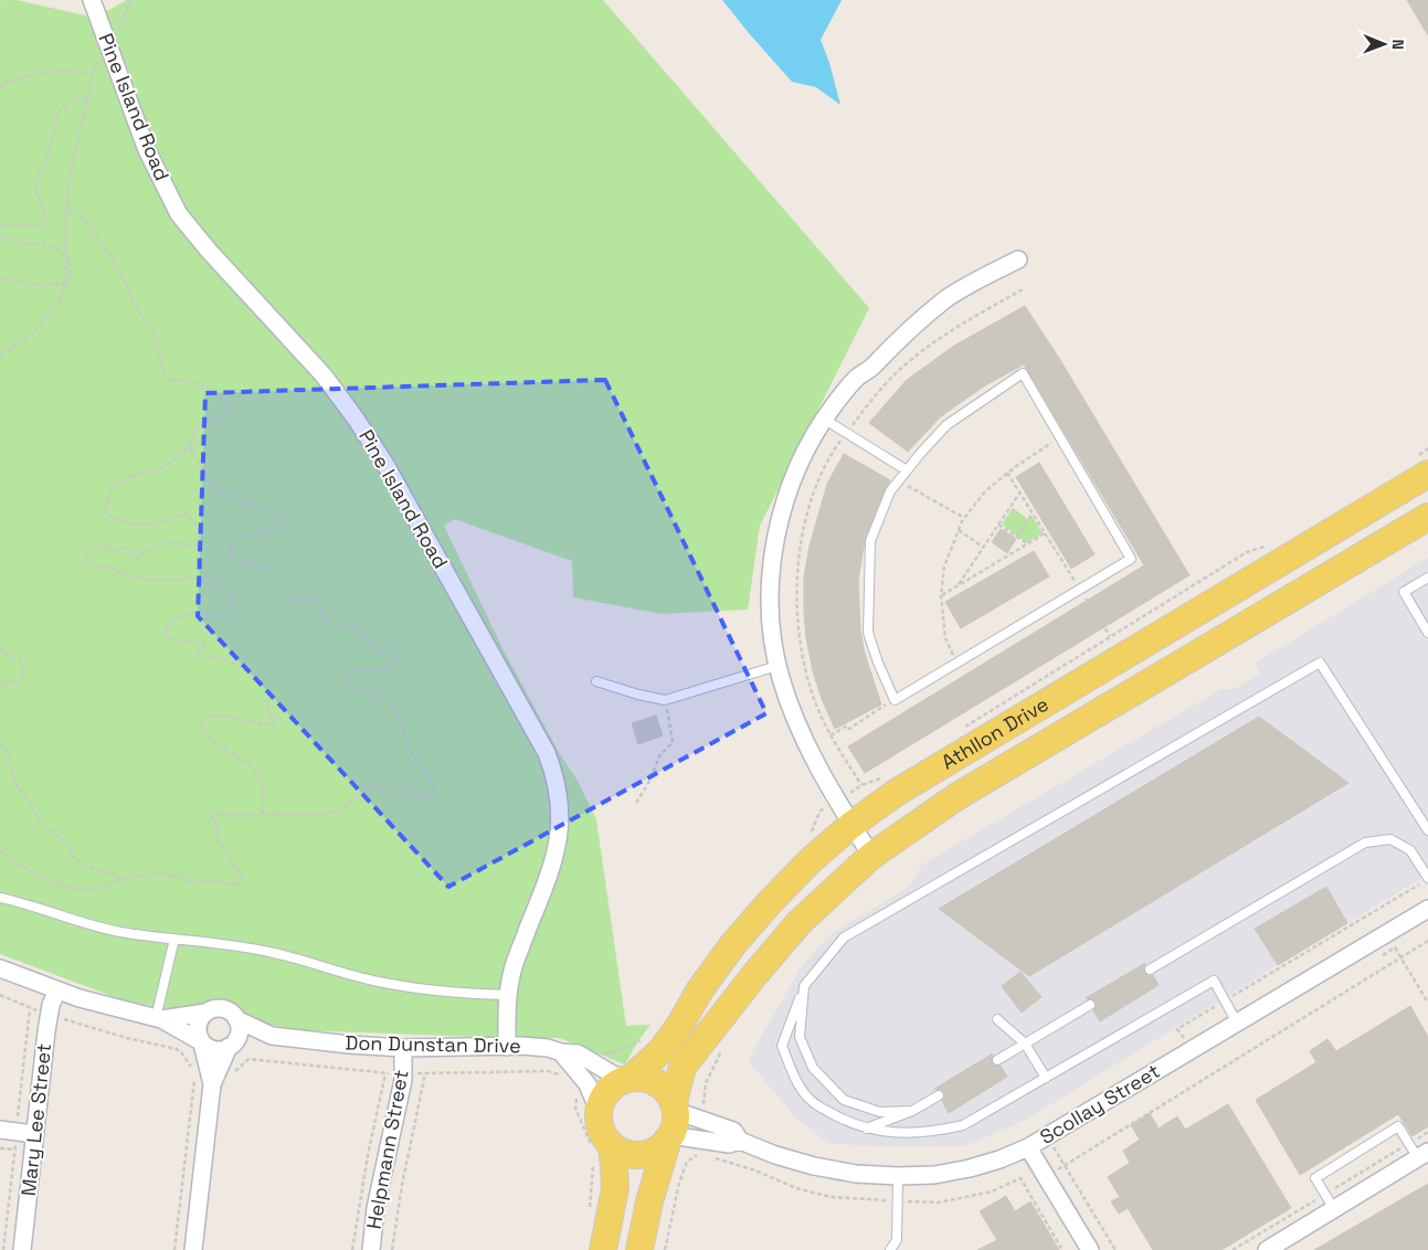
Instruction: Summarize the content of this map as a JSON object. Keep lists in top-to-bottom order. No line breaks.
{"streets":{"main road":["Athllon Drive"],"street":["Pine Island Road","Don Dunstan Drive","Scollay Street","Mary Lee Street","Helpmann Street"]},"crossings":[["Pine Island Road","Don Dunstan Drive"],["Athllon Drive","Don Dunstan Drive"],["Athllon Drive","Scollay Street"],["Don Dunstan Drive","Scollay Street"],["Don Dunstan Drive","Helpmann Street"]],"north":"right"}
